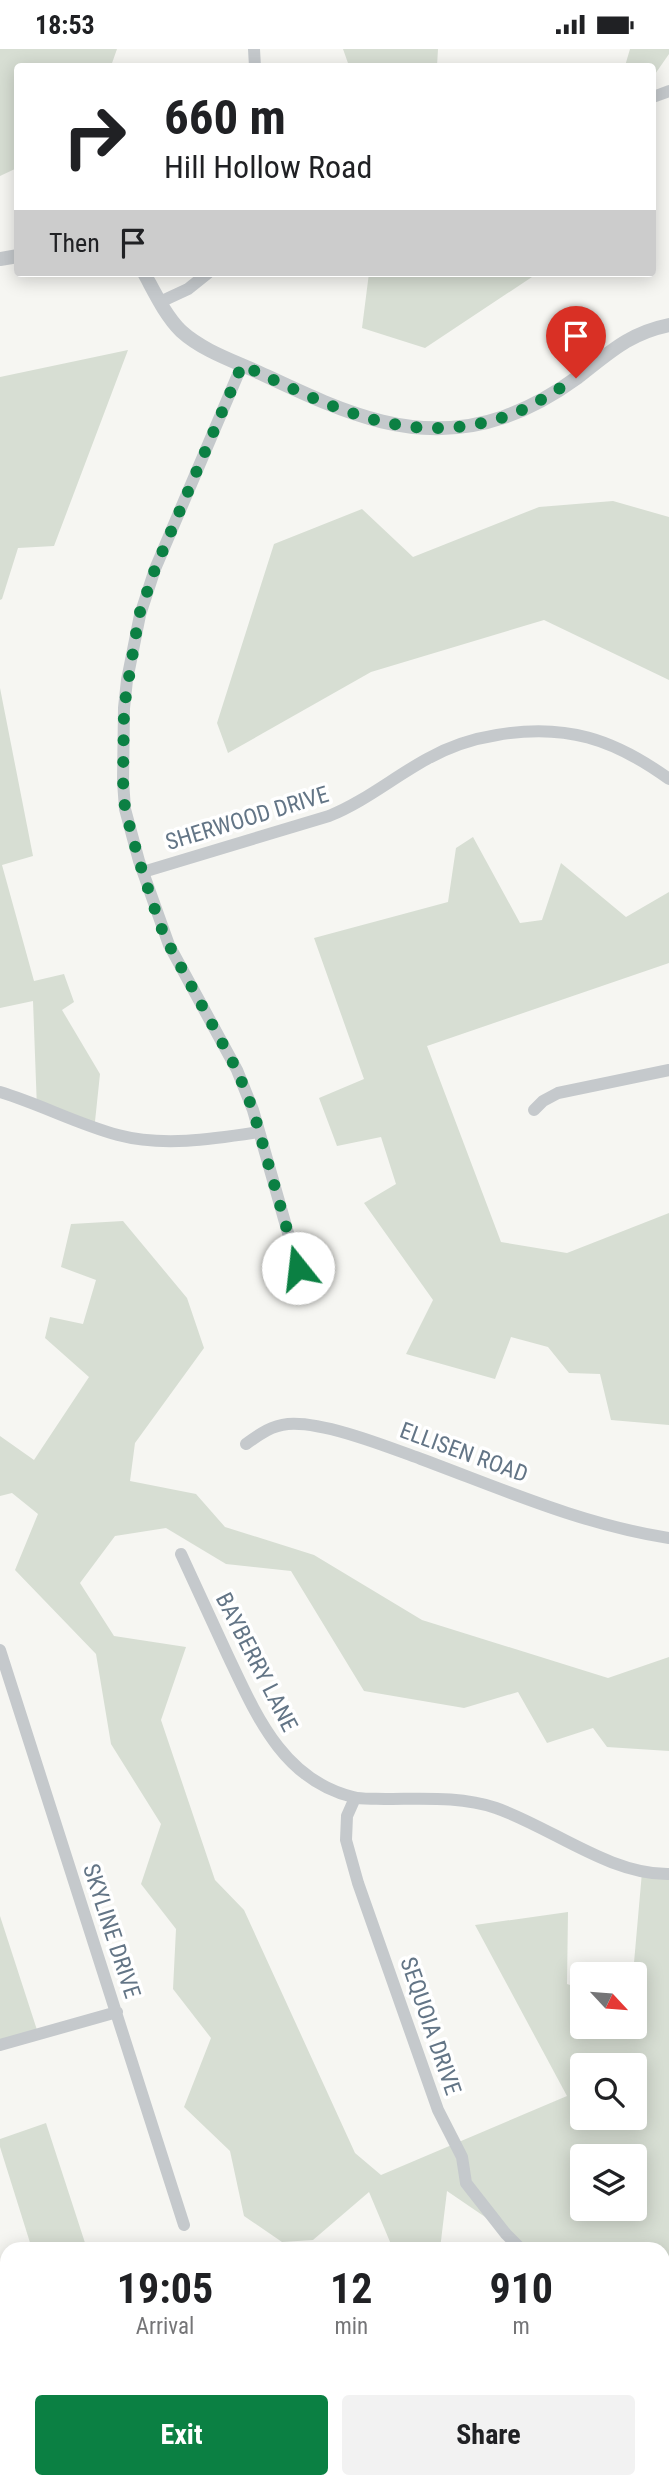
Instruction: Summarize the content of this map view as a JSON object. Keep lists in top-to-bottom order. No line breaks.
{"streets":{"street":["SHERWOOD DRIVE","ELLISEN ROAD","BAYBERRY LANE","SKYLINE DRIVE","SEQUOIA DRIVE"]},"crossings":[["BAYBERRY LANE","SEQUOIA DRIVE"]],"north":"bottom right","page":{"status":"18:53","turn":["660 m","Hill Hollow Road"],"then":"Then","eta":["19:05","Arrival","12","min","910","m"],"buttons":["Exit","Share"]}}
